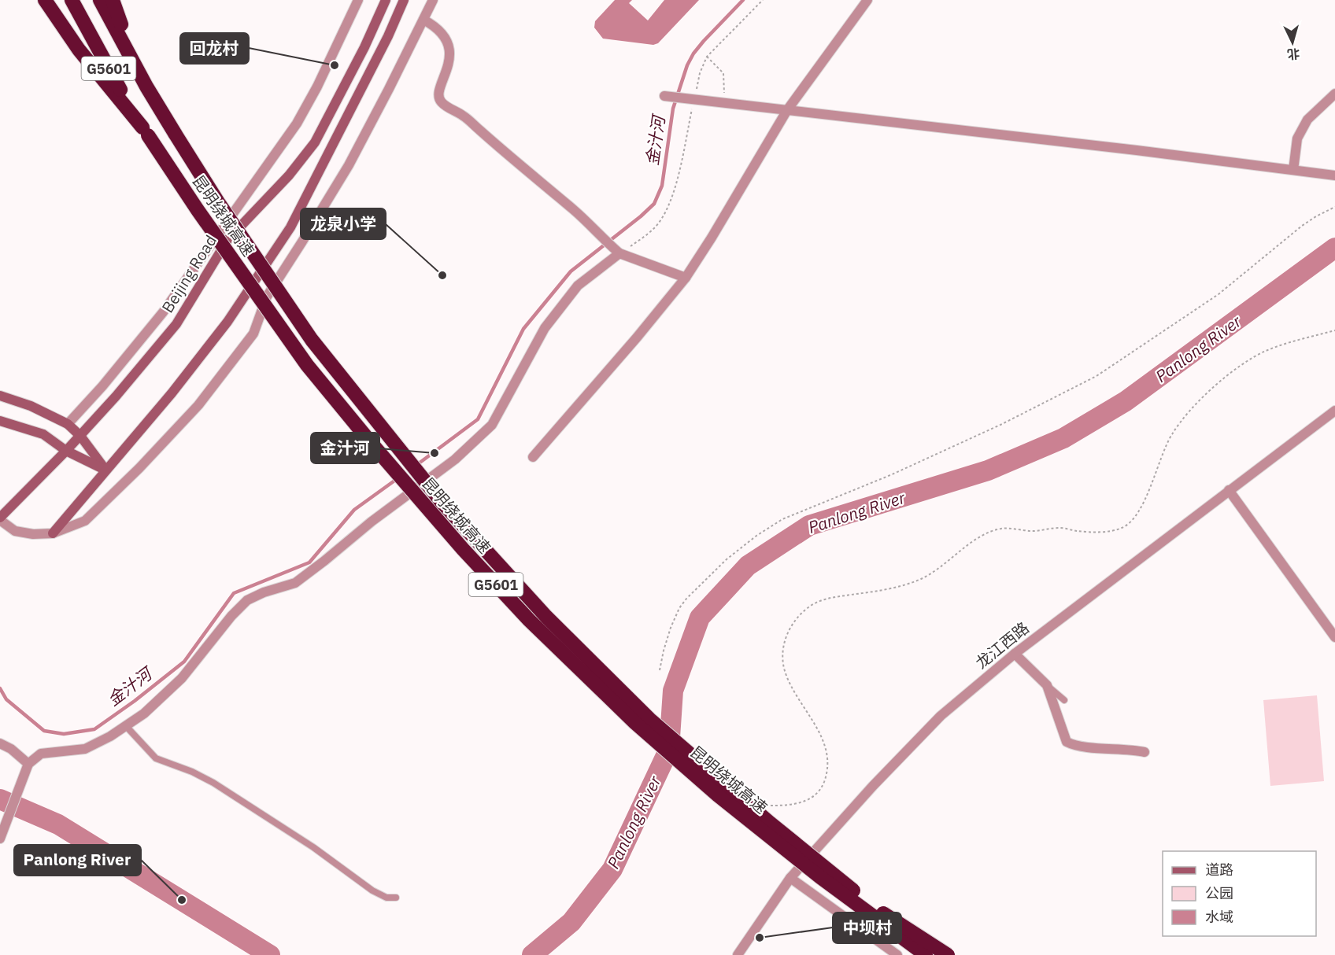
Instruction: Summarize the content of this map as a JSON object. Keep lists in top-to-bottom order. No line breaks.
{"streets":{"highway":["G5601","昆明绕城高速"],"main road":["Beijing Road"],"street":["龙江西路"]},"water":["金汁河","Panlong River"],"places":["回龙村","龙泉小学","金汁河","Panlong River","中坝村"],"legend":["道路","公园","水域"],"north":"bottom"}
